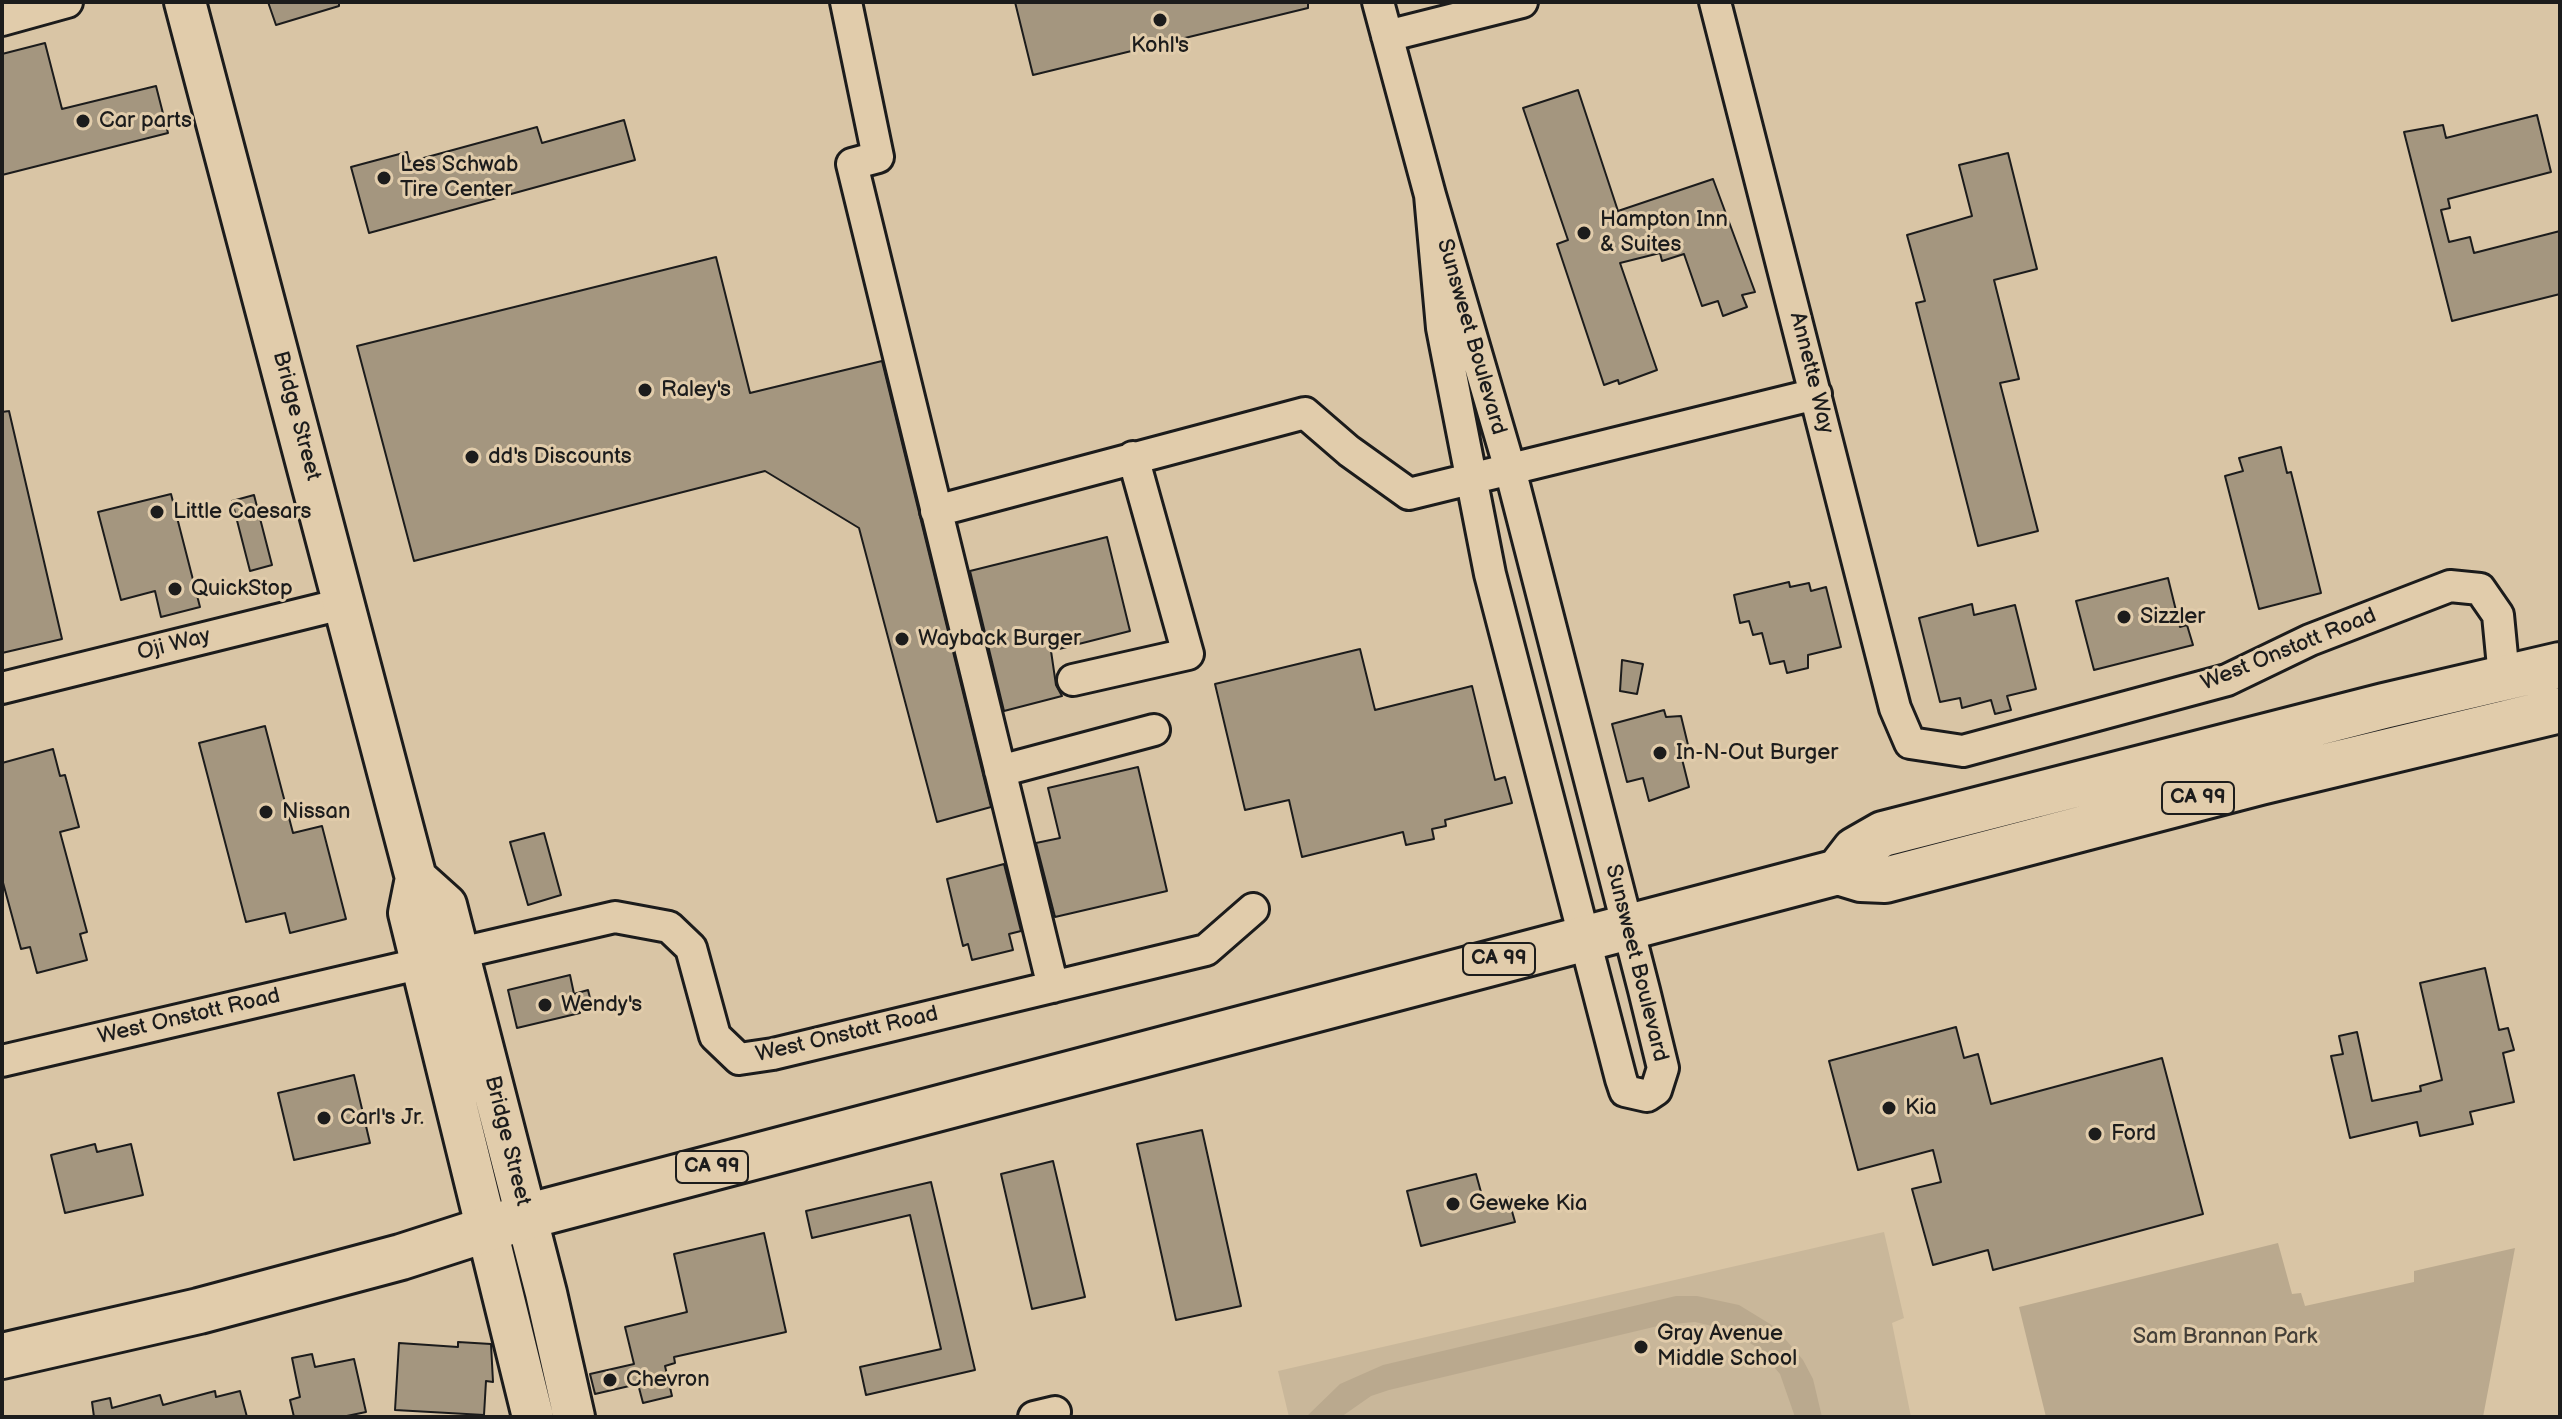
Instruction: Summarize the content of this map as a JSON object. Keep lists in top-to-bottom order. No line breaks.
{"streets":{"highway":["CA 99"],"main road":["Bridge Street"],"street":["Sunsweet Boulevard","Annette Way","Oji Way","West Onstott Road"]},"crossings":[["Sunsweet Boulevard","CA 99"],["Annette Way","West Onstott Road"],["Bridge Street","Oji Way"],["Bridge Street","West Onstott Road"],["Bridge Street","CA 99"],["West Onstott Road","CA 99"]],"parks":["Sam Brannan Park"],"places":["Kohl's","Car parts","Les Schwab Tire Center","Hampton Inn & Suites","Raley's","dd's Discounts","Little Caesars","QuickStop","Sizzler","Wayback Burger","In-N-Out Burger","Nissan","Wendy's","Kia","Carl's Jr.","Ford","Geweke Kia","Gray Avenue Middle School","Chevron"]}
